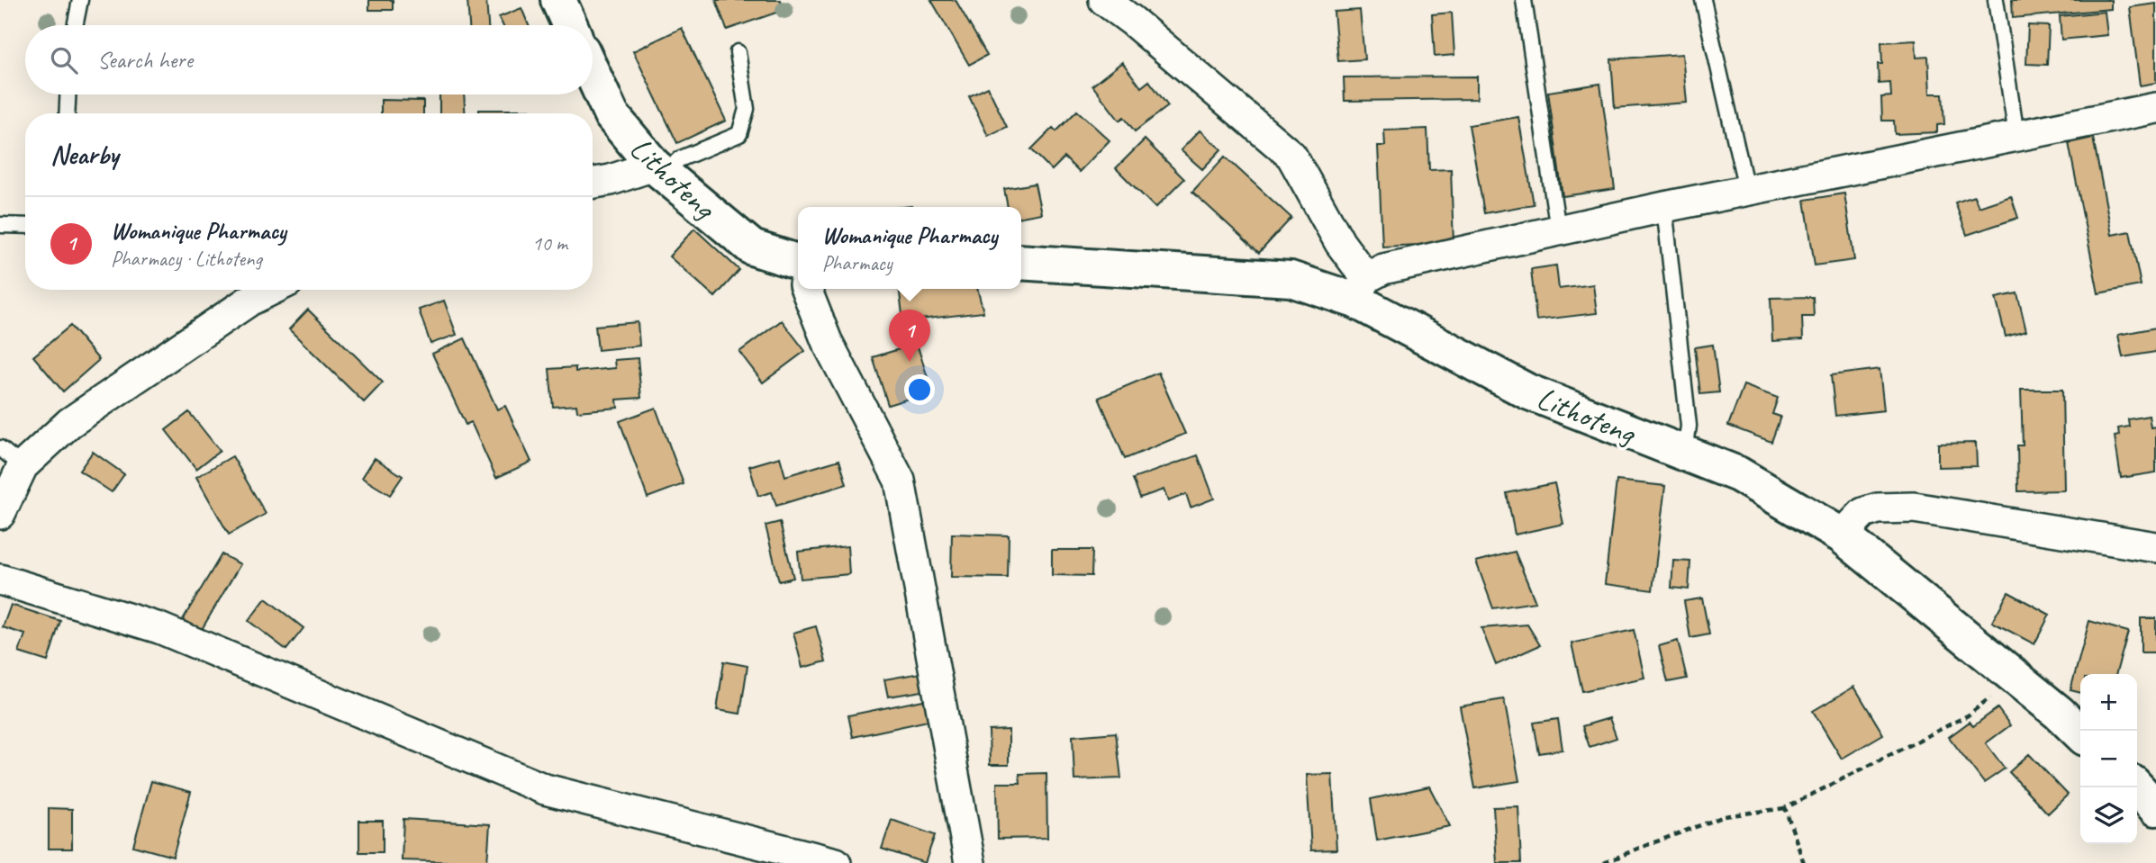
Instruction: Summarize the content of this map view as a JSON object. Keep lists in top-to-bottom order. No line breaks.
{"streets":{"main road":["Lithoteng"]},"page":{"search":"Search here","heading":"Nearby","list":[{"mark":"1","name":"Womanique Pharmacy","note":"Pharmacy · Lithoteng","value":"10 m"}],"popup":["Womanique Pharmacy","Pharmacy"],"pins":"1","map_buttons":["+","−"]}}
